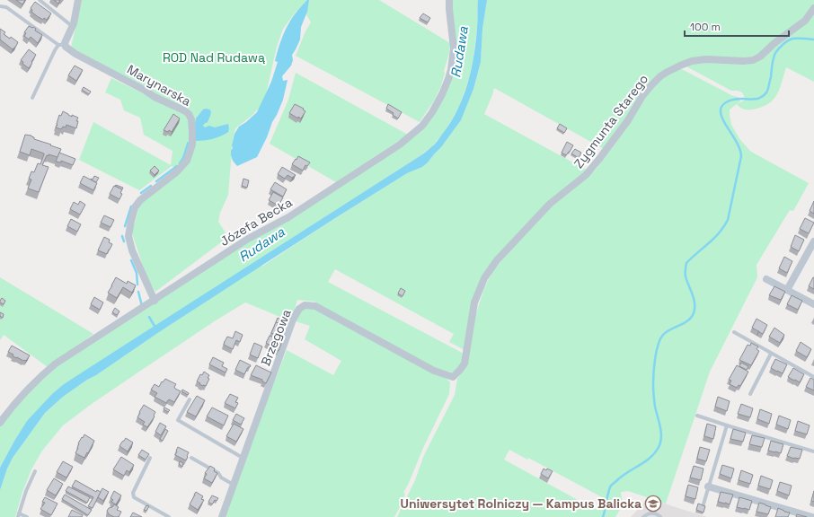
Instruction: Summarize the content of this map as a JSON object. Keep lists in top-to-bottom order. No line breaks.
{"streets":{"street":["Marynarska","Zygmunta Starego","Józefa Becka","Brzegowa"]},"crossings":[["Marynarska","Józefa Becka"],["Zygmunta Starego","Brzegowa"]],"water":["Rudawa"],"parks":["ROD Nad Rudawą"],"places":{"school or university":["Uniwersytet Rolniczy — Kampus Balicka"]},"scale_bar":"100 m"}
